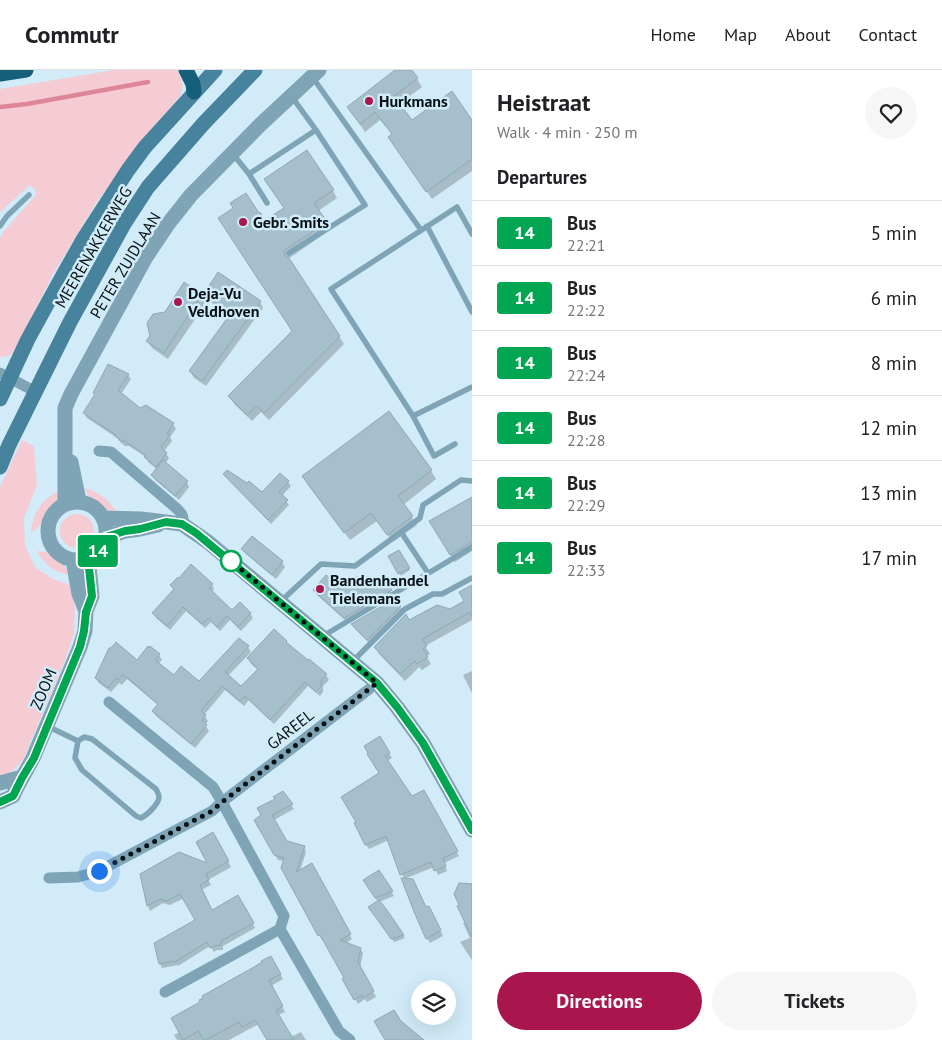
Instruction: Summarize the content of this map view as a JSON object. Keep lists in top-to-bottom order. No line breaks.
{"streets":{"main road":["MEERENAKKERWEG"],"street":["PETER ZUIDLAAN","ZOOM","GAREEL"]},"crossings":[["PETER ZUIDLAAN","ZOOM"]],"places":["Hurkmans","Gebr. Smits","Deja-Vu Veldhoven","Bandenhandel Tielemans"],"lines":["bus line 14"],"page":{"header":"Commutr","nav":["Home","Map","About","Contact"],"on_map":"14","heading":[["Heistraat","Walk · 4 min · 250 m"],"Departures"],"list":[{"mark":"14","name":"Bus","note":"22:21","value":"5 min"},{"mark":"14","name":"Bus","note":"22:22","value":"6 min"},{"mark":"14","name":"Bus","note":"22:24","value":"8 min"},{"mark":"14","name":"Bus","note":"22:28","value":"12 min"},{"mark":"14","name":"Bus","note":"22:29","value":"13 min"},{"mark":"14","name":"Bus","note":"22:33","value":"17 min"}],"buttons":["Directions","Tickets"]}}
